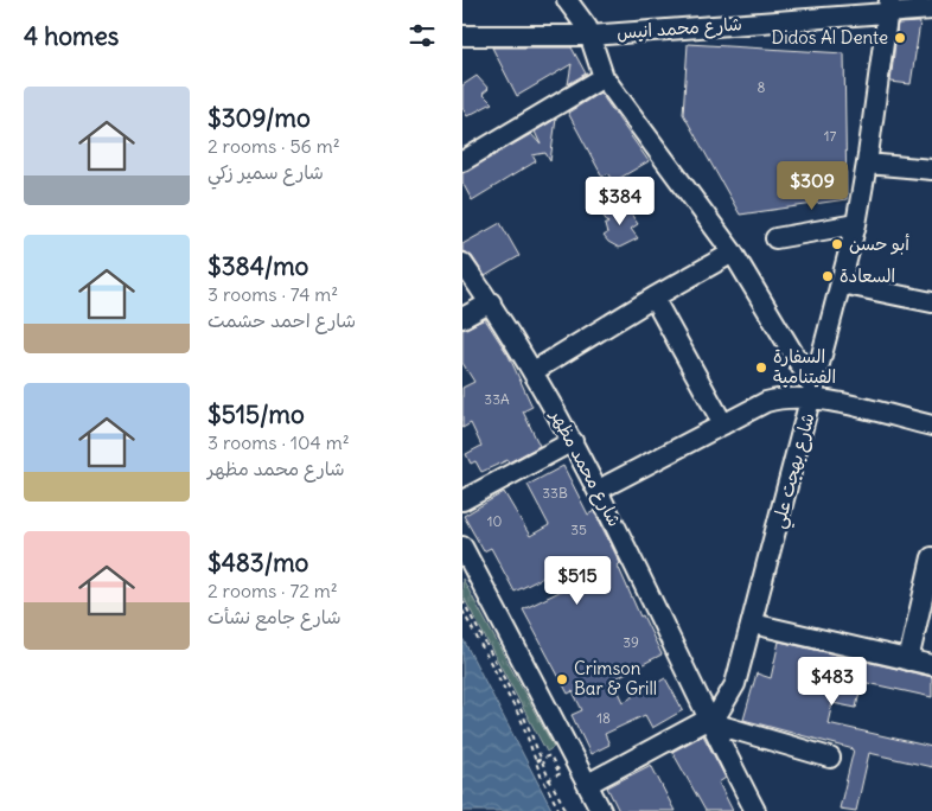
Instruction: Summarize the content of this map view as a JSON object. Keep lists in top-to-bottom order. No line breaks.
{"streets":{"street":["شارع محمد انيس","شارع محمد مظهر","شارع بهجت علي"]},"crossings":[["شارع محمد انيس","شارع بهجت علي"],["شارع محمد مظهر","شارع بهجت علي"]],"places":["Didos Al Dente","أبو حسن","السعادة","السفارة الفيتنامية","Crimson Bar & Grill"],"house_numbers":["8","17","33A","33B","10","35","39","18"],"page":{"heading":"4 homes","list":[{"name":"$309/mo","note":"2 rooms · 56 m² · شارع سمير زكي"},{"name":"$384/mo","note":"3 rooms · 74 m² · شارع احمد حشمت"},{"name":"$515/mo","note":"3 rooms · 104 m² · شارع محمد مظهر"},{"name":"$483/mo","note":"2 rooms · 72 m² · شارع جامع نشأت"}],"price":["$309","$384","$515","$483"]}}
